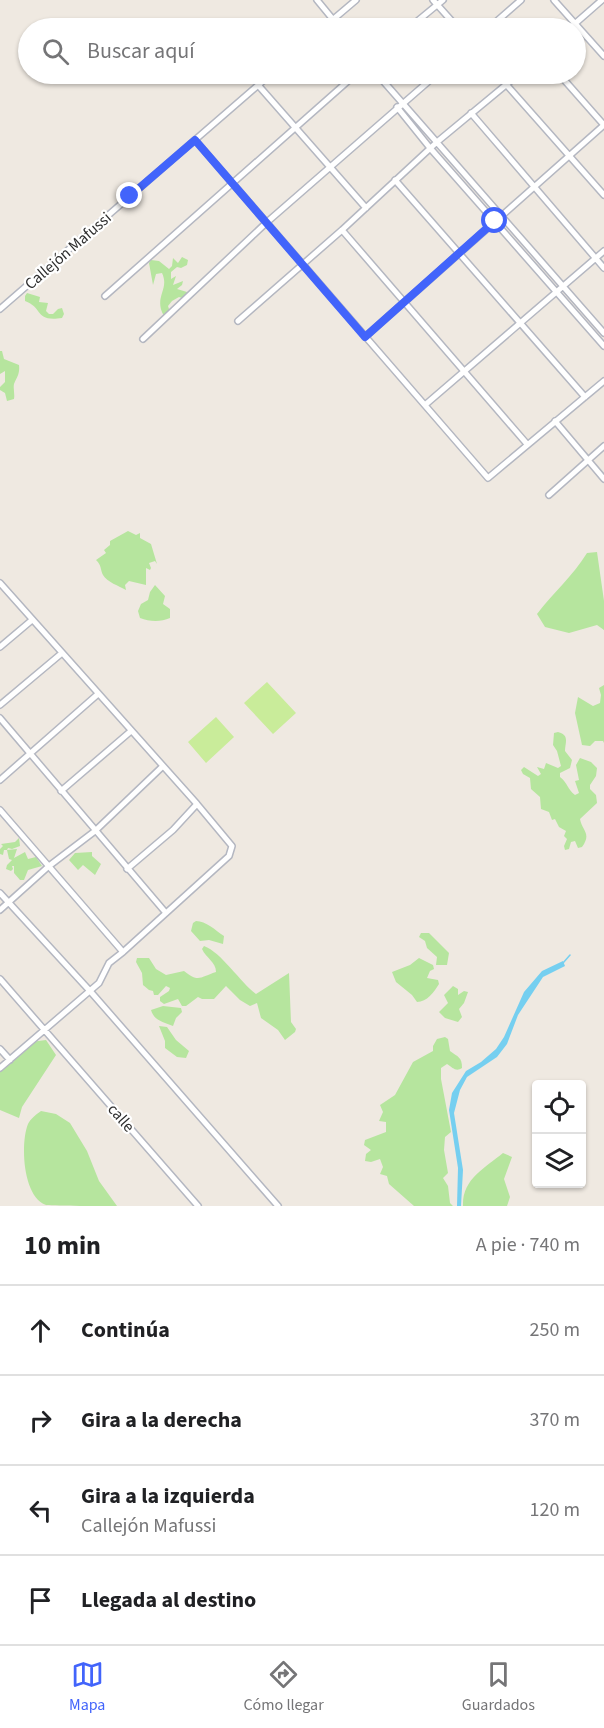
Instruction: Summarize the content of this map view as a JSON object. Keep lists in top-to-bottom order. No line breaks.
{"streets":{"street":["Callejón Mafussi","calle"]},"page":{"search":"Buscar aquí","heading":["10 min","A pie · 740 m"],"list":[["Continúa","250 m"],["Gira a la derecha","370 m"],["Gira a la izquierda","Callejón Mafussi","120 m"],"Llegada al destino"],"nav":["Mapa","Cómo llegar","Guardados"]}}
